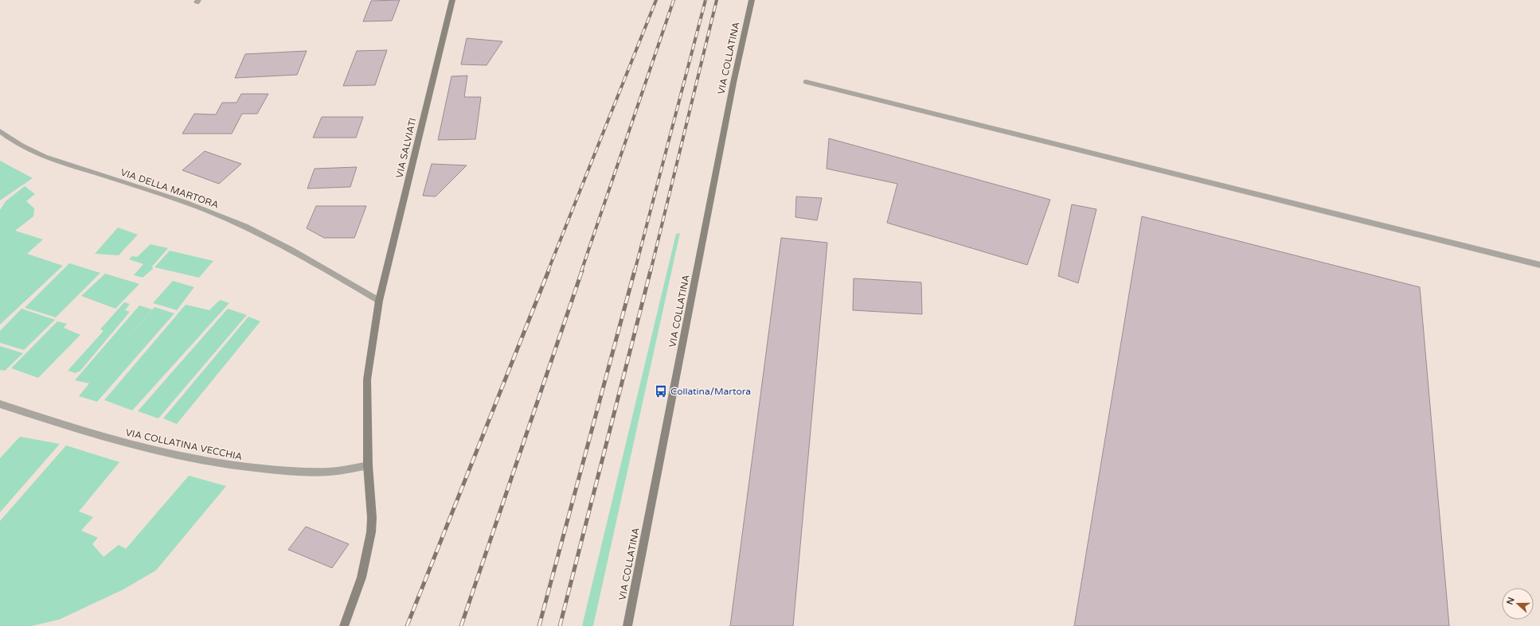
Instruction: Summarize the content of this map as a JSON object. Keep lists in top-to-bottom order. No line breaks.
{"streets":{"street":["VIA COLLATINA","VIA SALVIATI","VIA DELLA MARTORA","VIA COLLATINA VECCHIA"]},"crossings":[["VIA SALVIATI","VIA DELLA MARTORA"]],"places":{"bus stop":["Collatina/Martora"]},"north":"left"}
